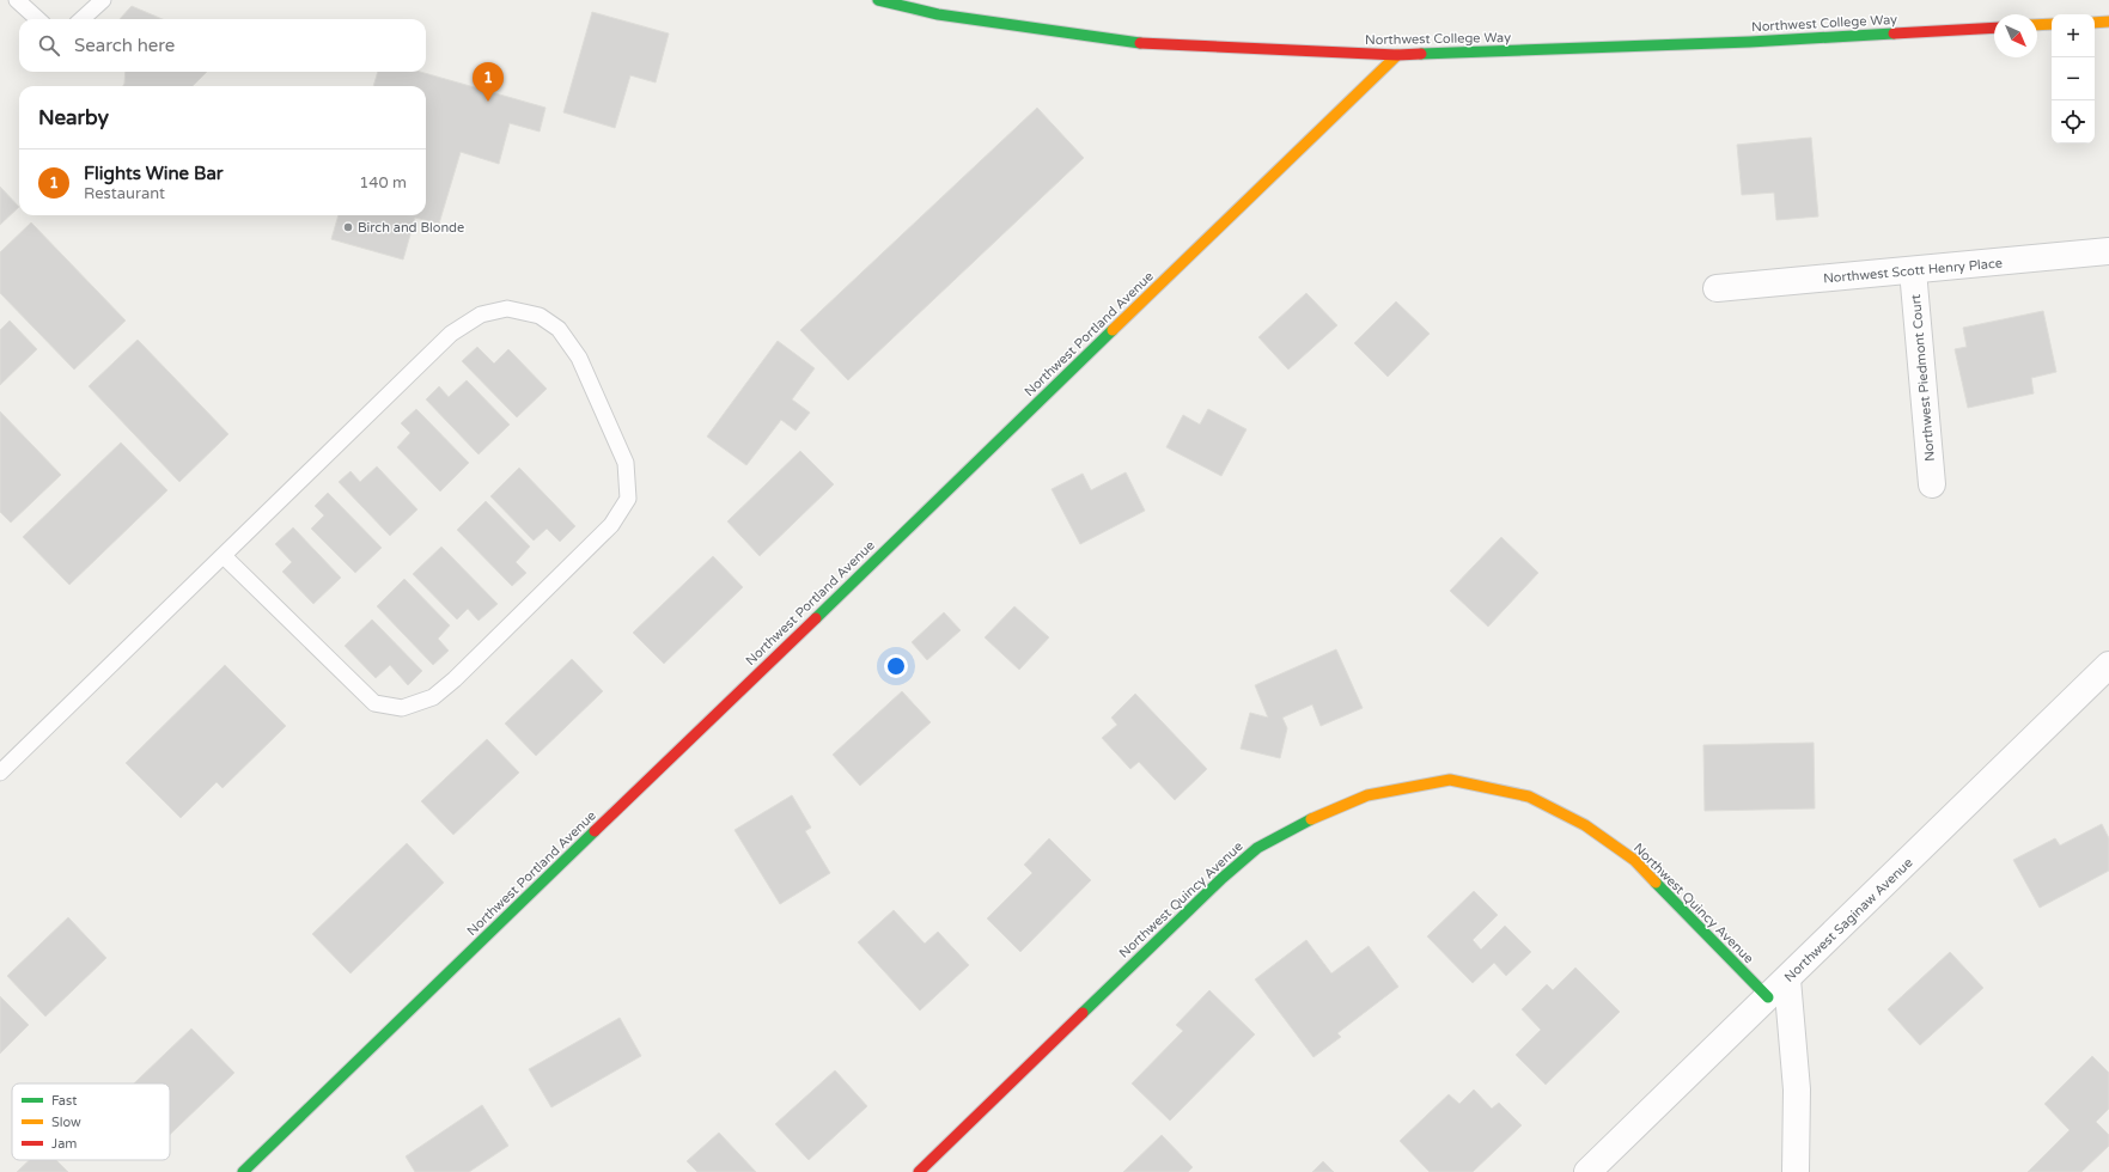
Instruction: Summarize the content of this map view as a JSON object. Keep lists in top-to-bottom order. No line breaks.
{"streets":{"street":["Northwest College Way","Northwest Scott Henry Place","Northwest Portland Avenue","Northwest Piedmont Court","Northwest Quincy Avenue","Northwest Saginaw Avenue"]},"crossings":[["Northwest College Way","Northwest Portland Avenue"],["Northwest Scott Henry Place","Northwest Piedmont Court"],["Northwest Quincy Avenue","Northwest Saginaw Avenue"]],"places":["Birch and Blonde"],"legend":["Fast","Slow","Jam"],"north":"bottom right","page":{"map_buttons":["+","−"],"search":"Search here","pins":"1","heading":"Nearby","list":[{"mark":"1","name":"Flights Wine Bar","note":"Restaurant","value":"140 m"}]}}
